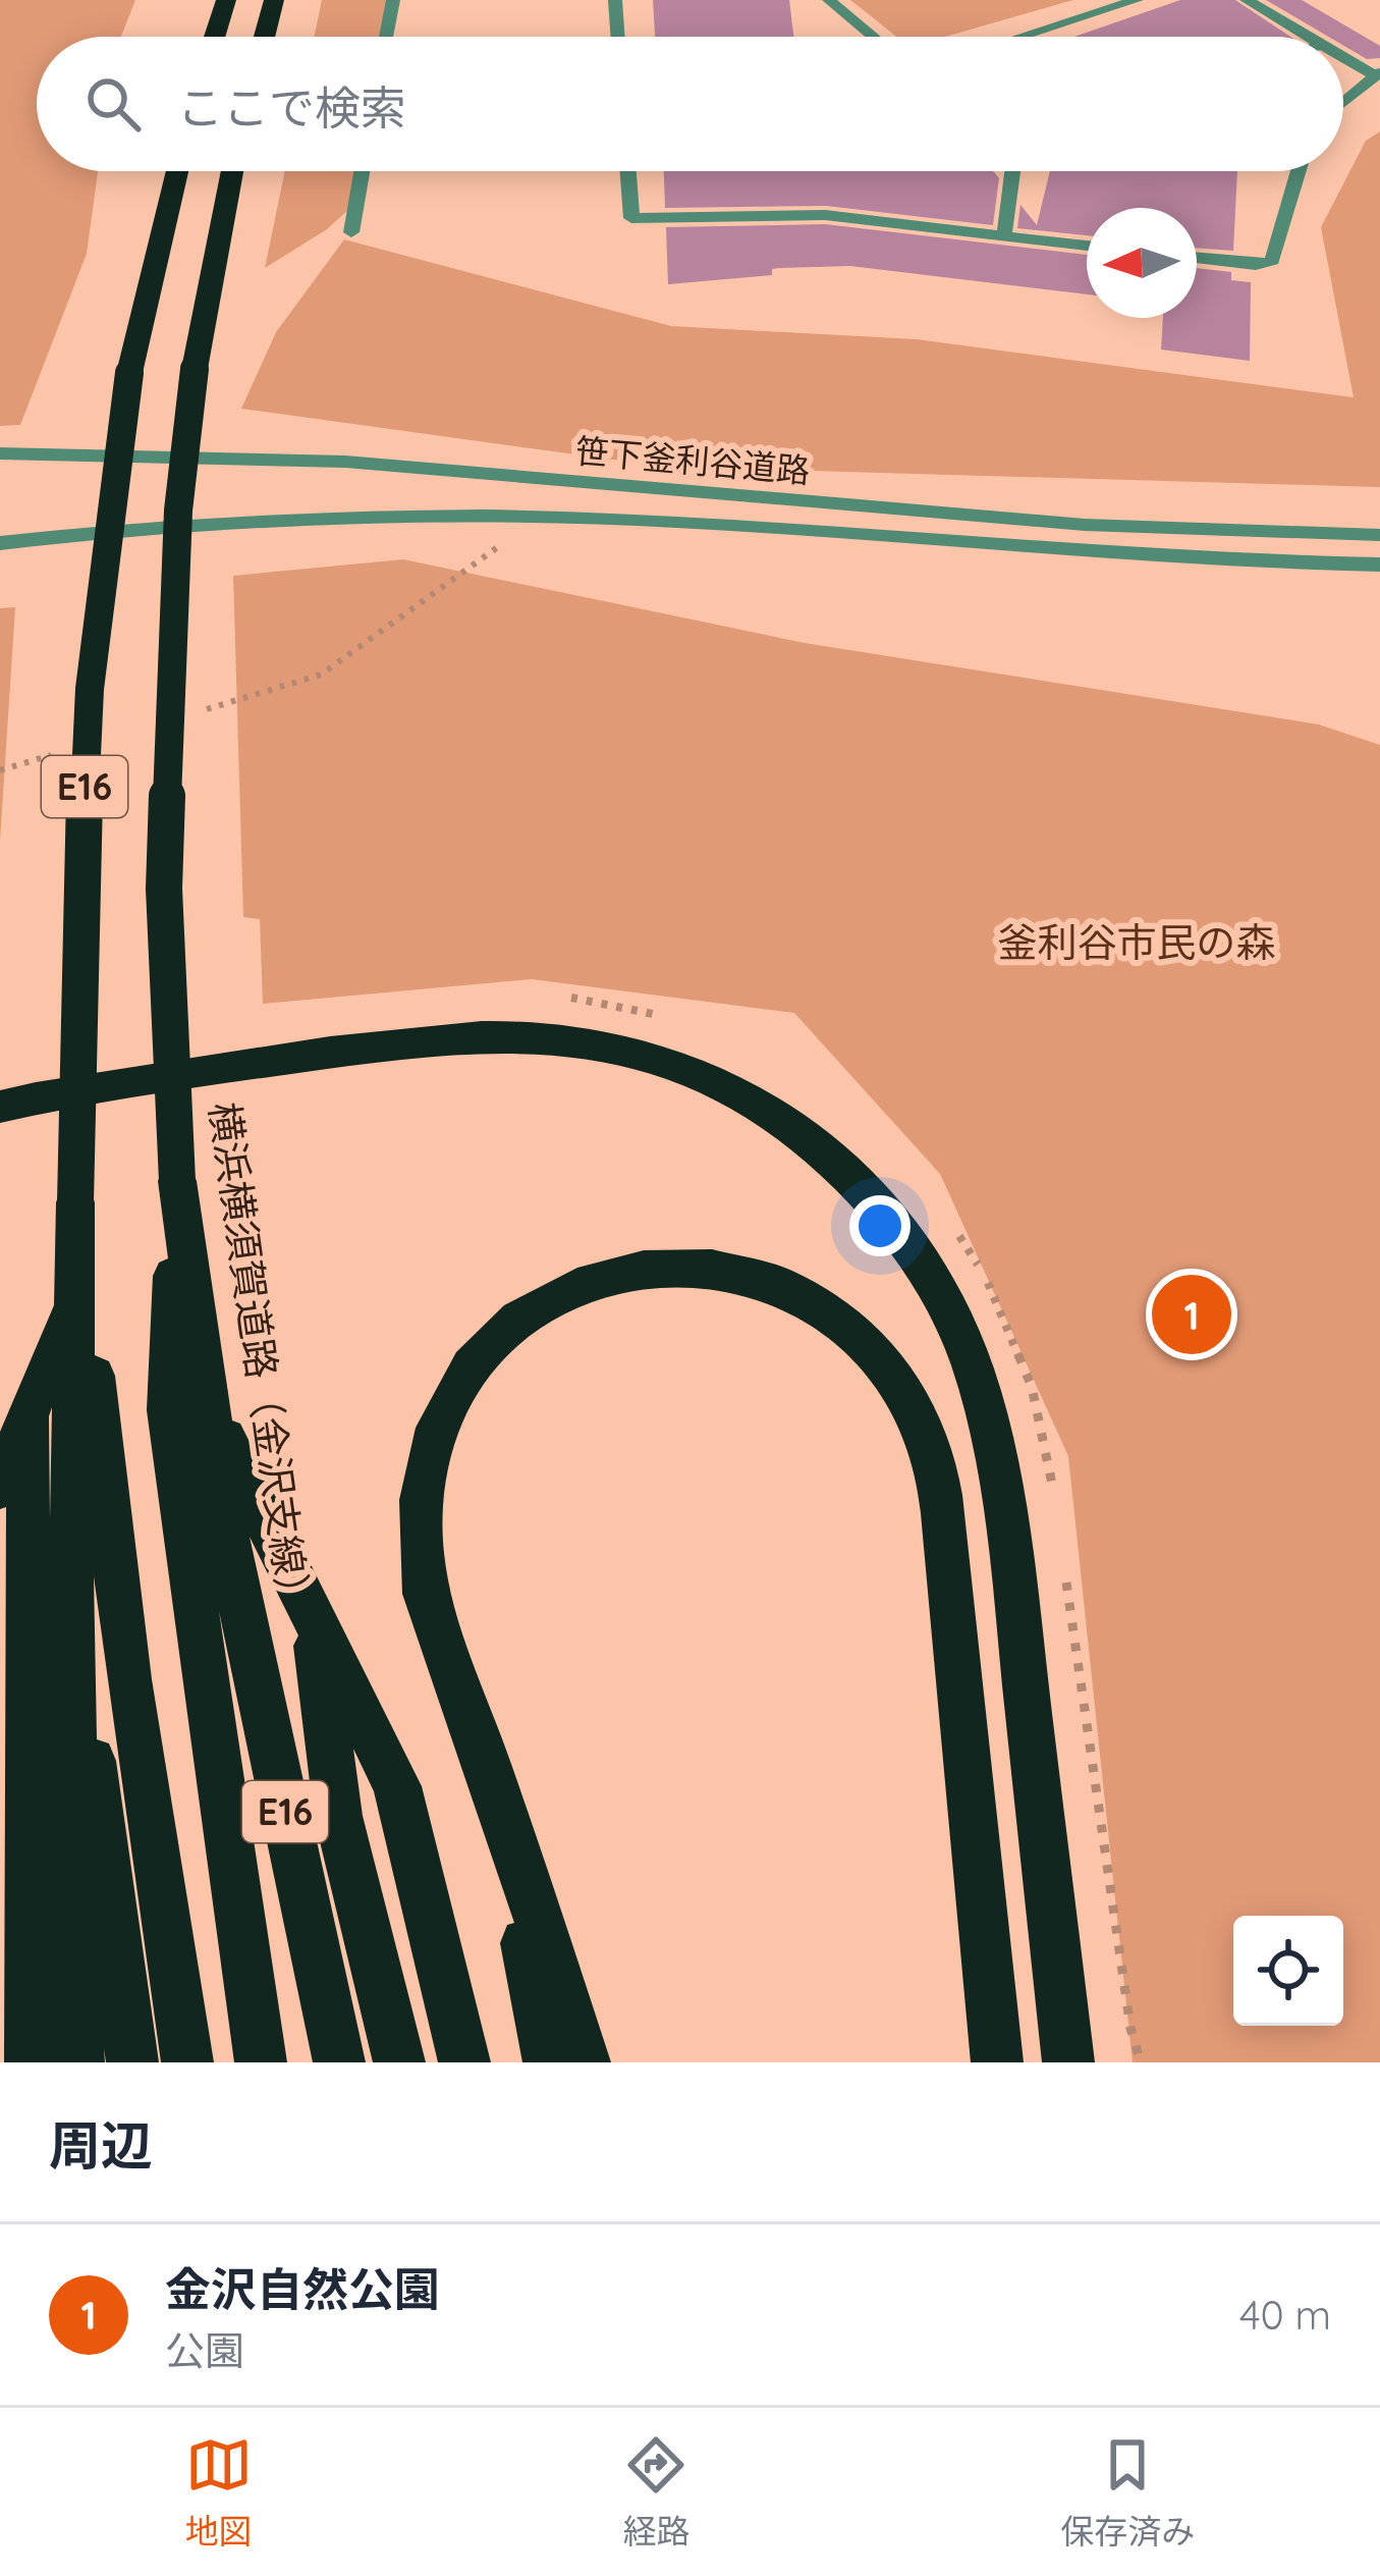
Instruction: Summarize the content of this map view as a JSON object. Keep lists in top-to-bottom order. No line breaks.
{"streets":{"highway":["E16","横浜横須賀道路（金沢支線）"],"street":["笹下釜利谷道路"]},"parks":["釜利谷市民の森"],"north":"left","page":{"search":"ここで検索","pins":"1","heading":"周辺","list":[{"mark":"1","name":"金沢自然公園","note":"公園","value":"40 m"}],"nav":["地図","経路","保存済み"]}}
